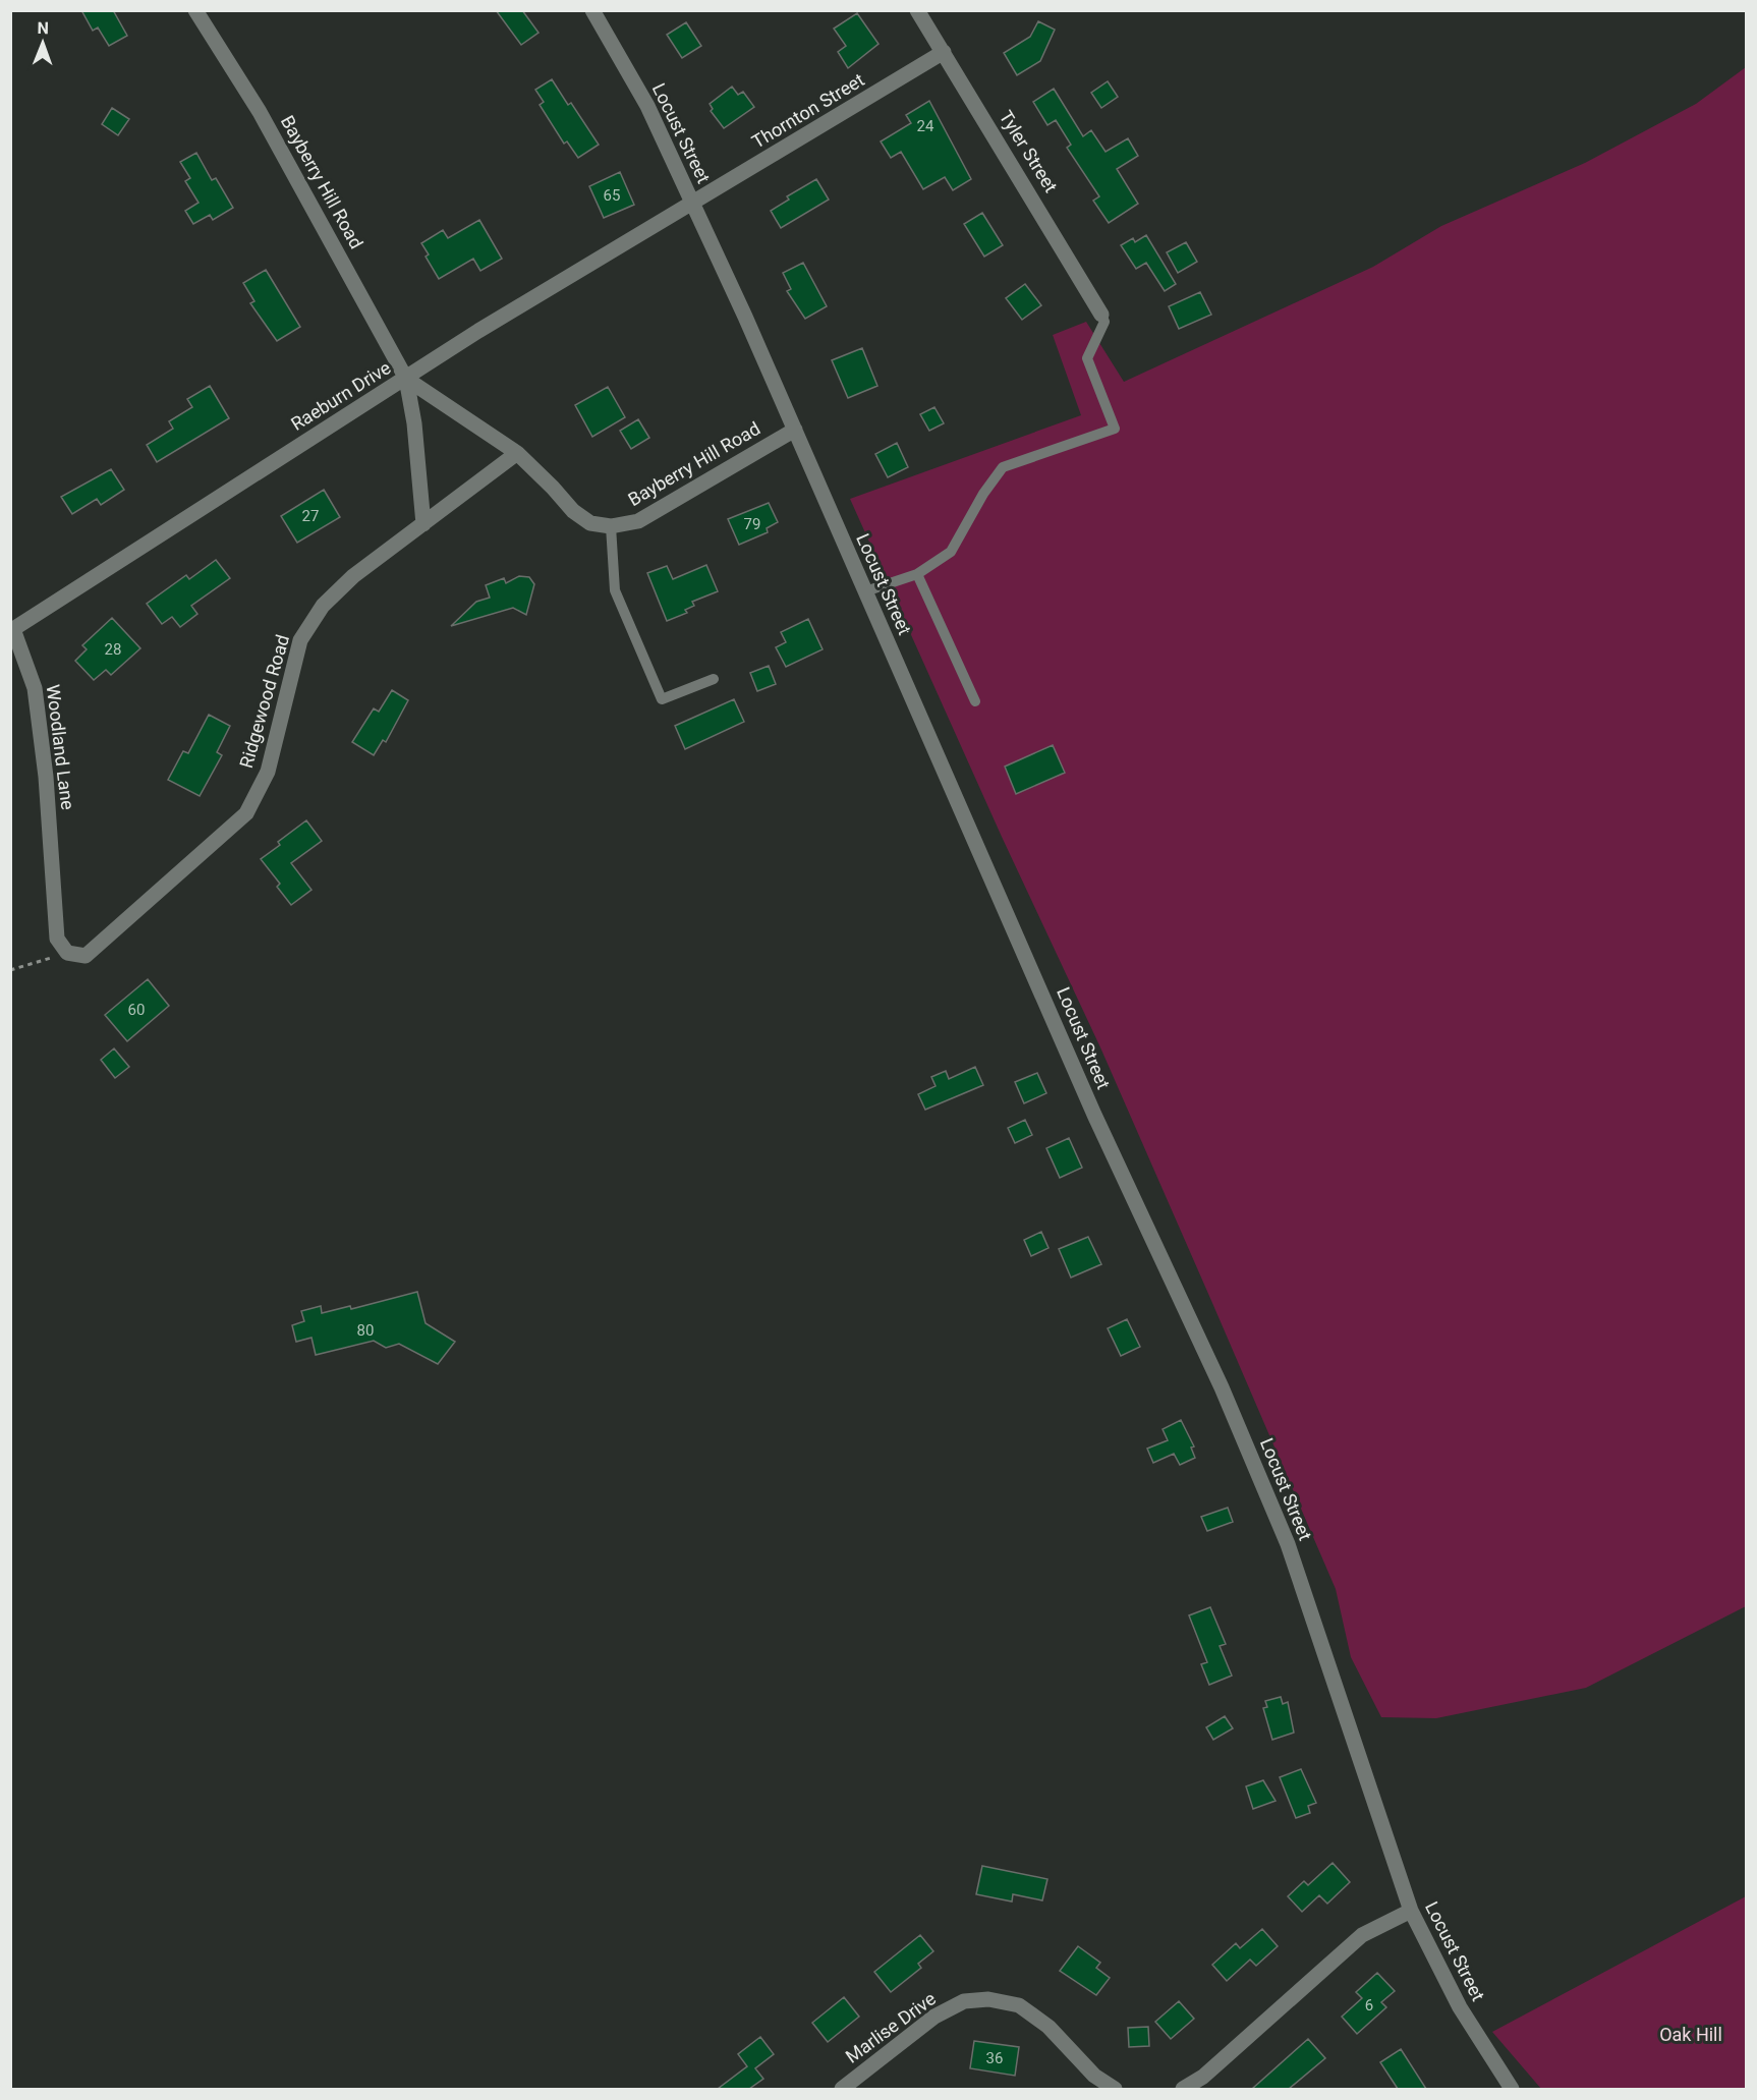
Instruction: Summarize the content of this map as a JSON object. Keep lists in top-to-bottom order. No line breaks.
{"streets":{"street":["Thornton Street","Locust Street","Tyler Street","Bayberry Hill Road","Raeburn Drive","Ridgewood Road","Woodland Lane","Marlise Drive"]},"crossings":[["Thornton Street","Locust Street"],["Thornton Street","Tyler Street"],["Thornton Street","Raeburn Drive"],["Locust Street","Bayberry Hill Road"],["Locust Street","Raeburn Drive"],["Bayberry Hill Road","Raeburn Drive"],["Bayberry Hill Road","Ridgewood Road"],["Raeburn Drive","Woodland Lane"],["Ridgewood Road","Woodland Lane"]],"parks":["Oak Hill"],"house_numbers":["24","65","27","79","28","60","80","6","36"],"north":"top"}
